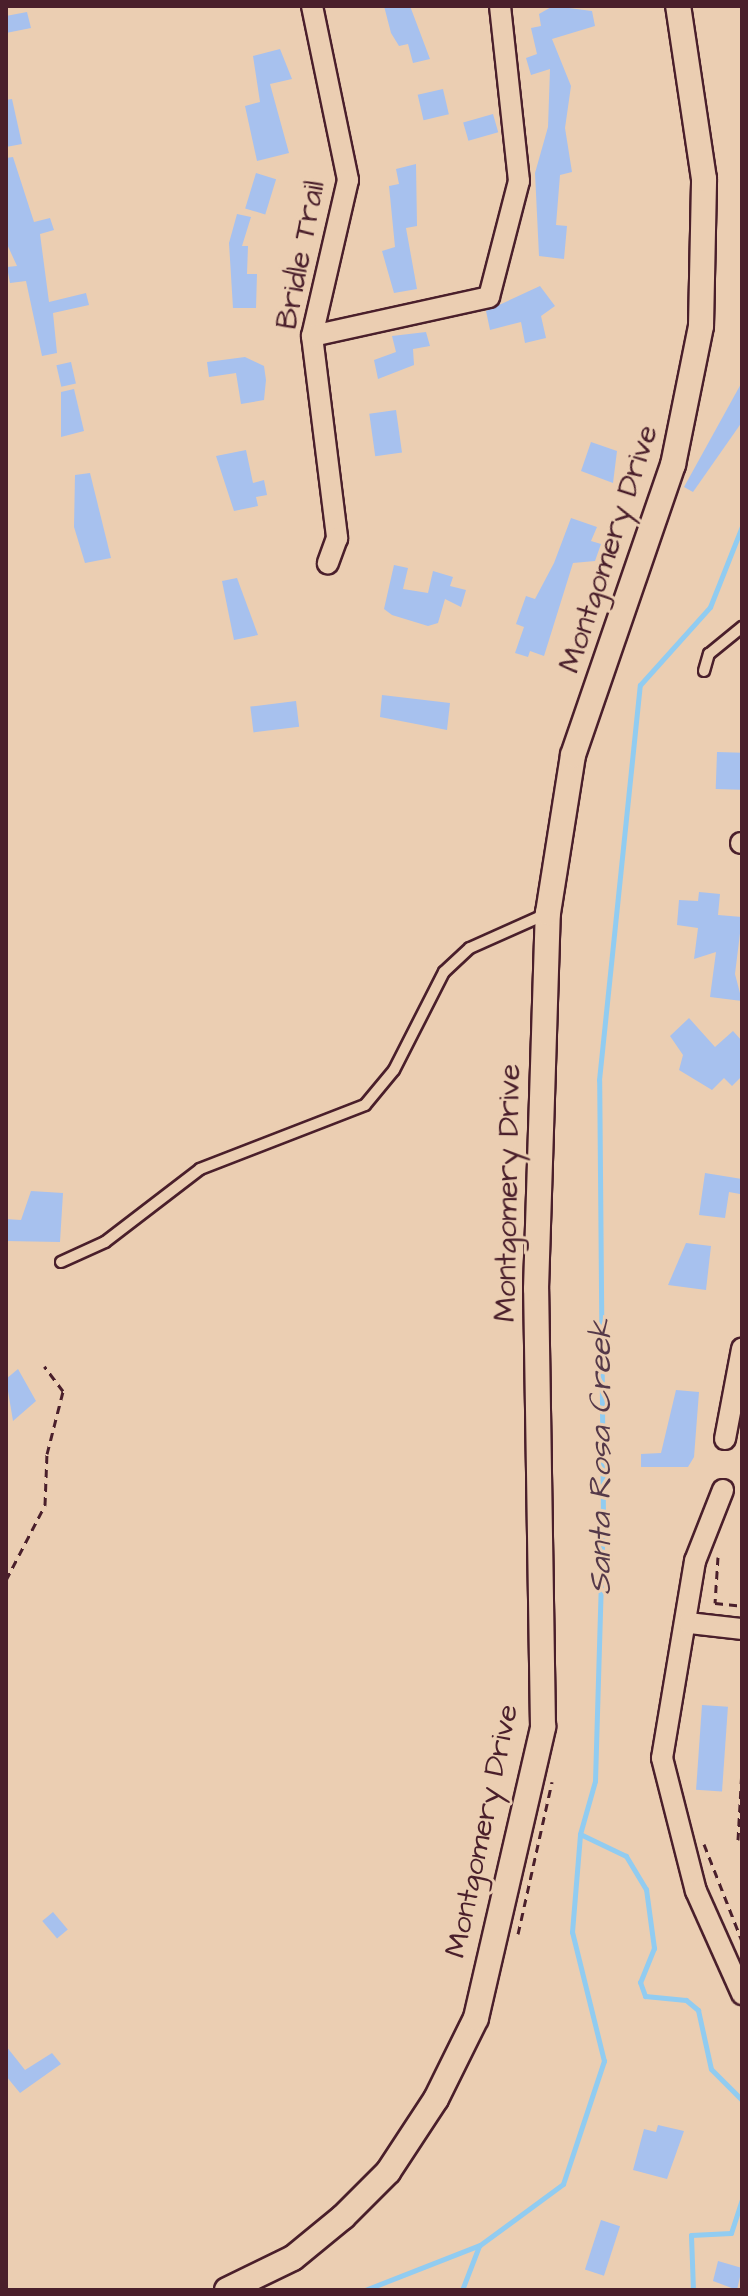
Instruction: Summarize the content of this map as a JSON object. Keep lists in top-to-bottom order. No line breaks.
{"streets":{"street":["Bridle Trail","Montgomery Drive"]},"water":["Santa Rosa Creek"]}
